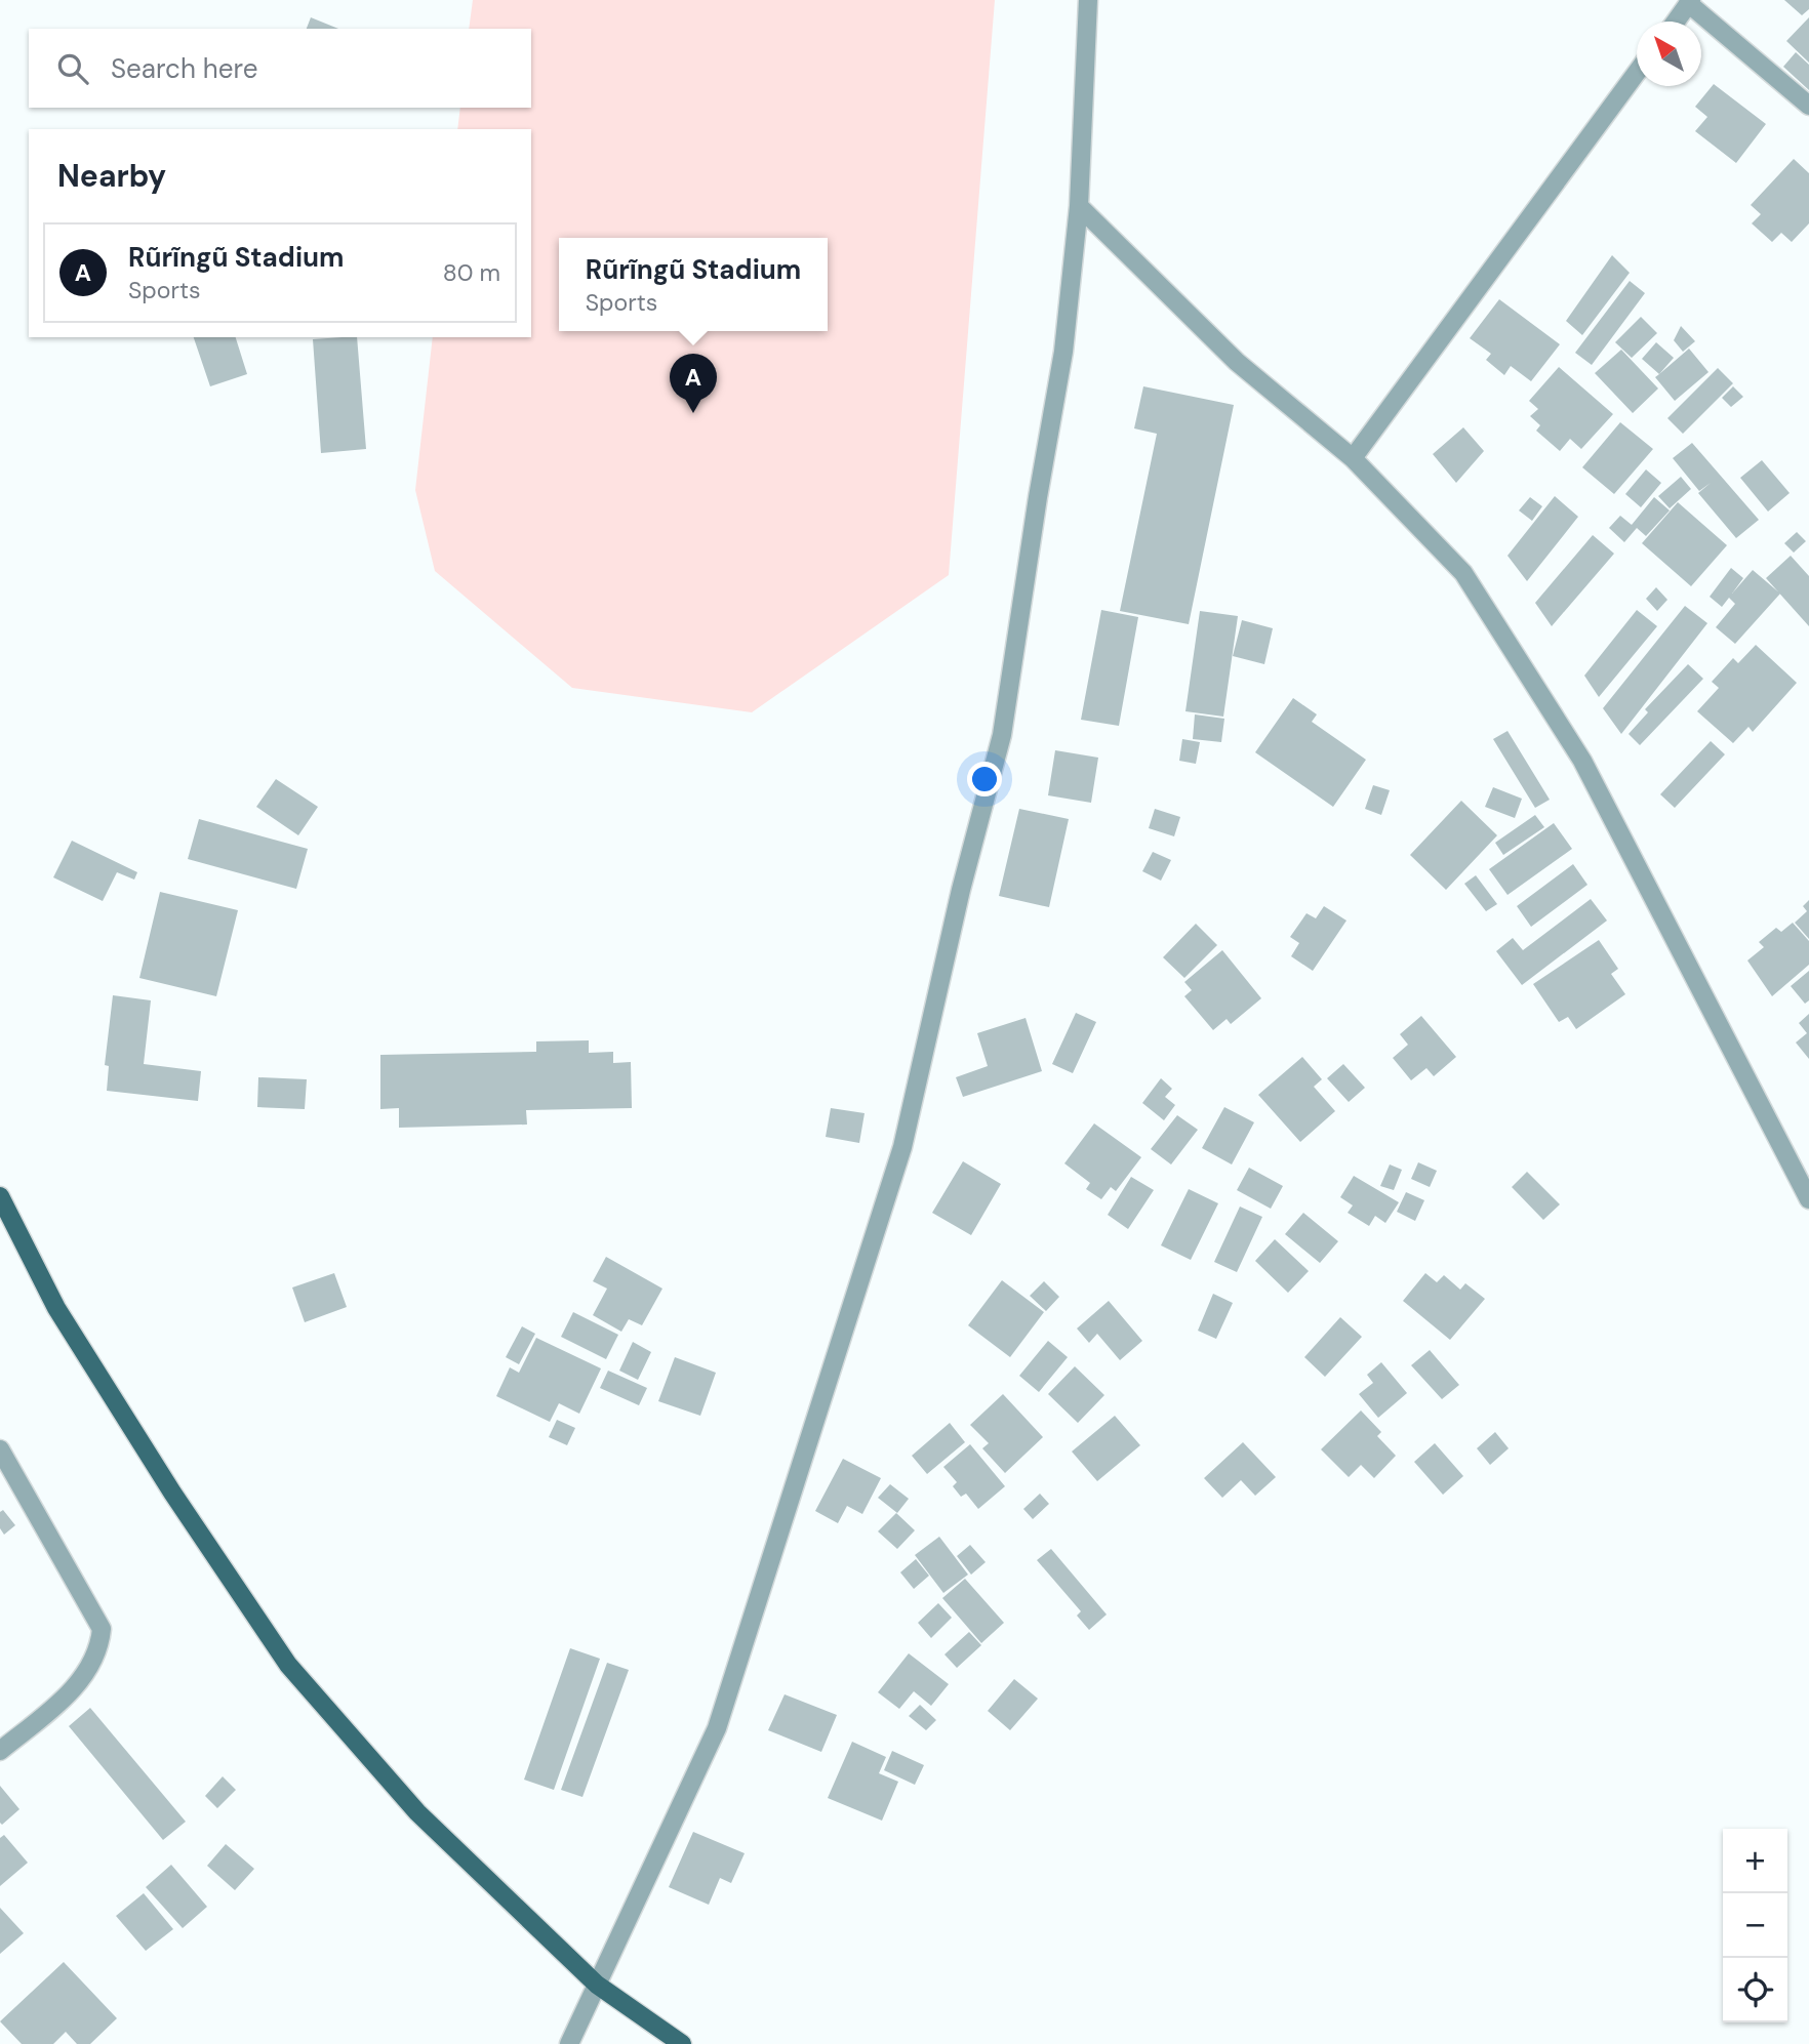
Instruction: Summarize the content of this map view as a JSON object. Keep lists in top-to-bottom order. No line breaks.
{"north":"top left","page":{"search":"Search here","heading":"Nearby","list":[{"mark":"A","name":"Rũrĩngũ Stadium","note":"Sports","value":"80 m"}],"popup":["Rũrĩngũ Stadium","Sports"],"pins":"A","map_buttons":["+","−"]}}
